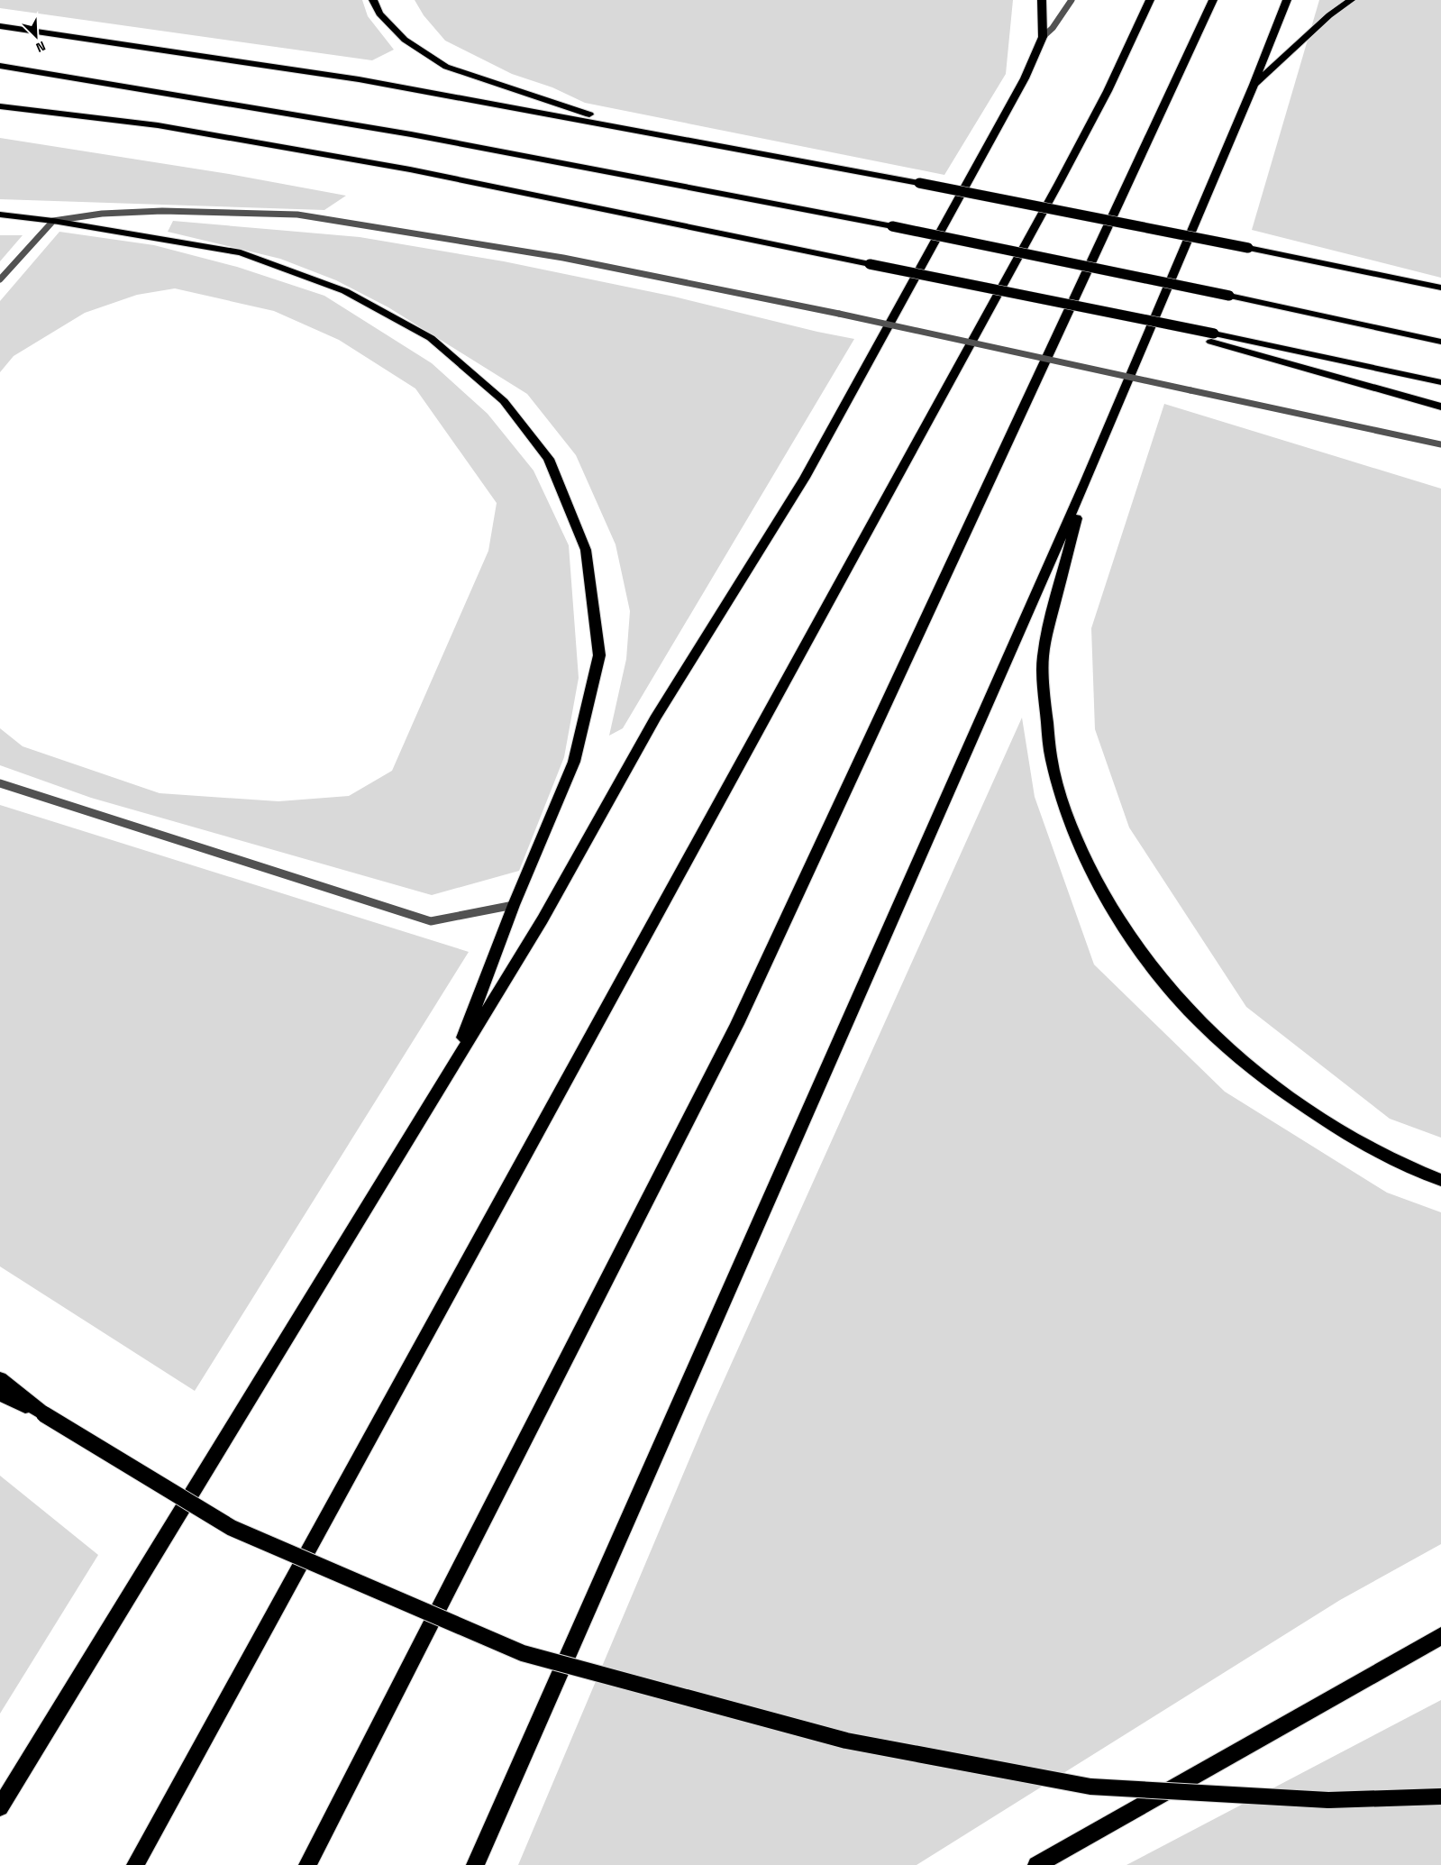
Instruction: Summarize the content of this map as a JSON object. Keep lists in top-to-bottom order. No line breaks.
{"north":"bottom right"}
